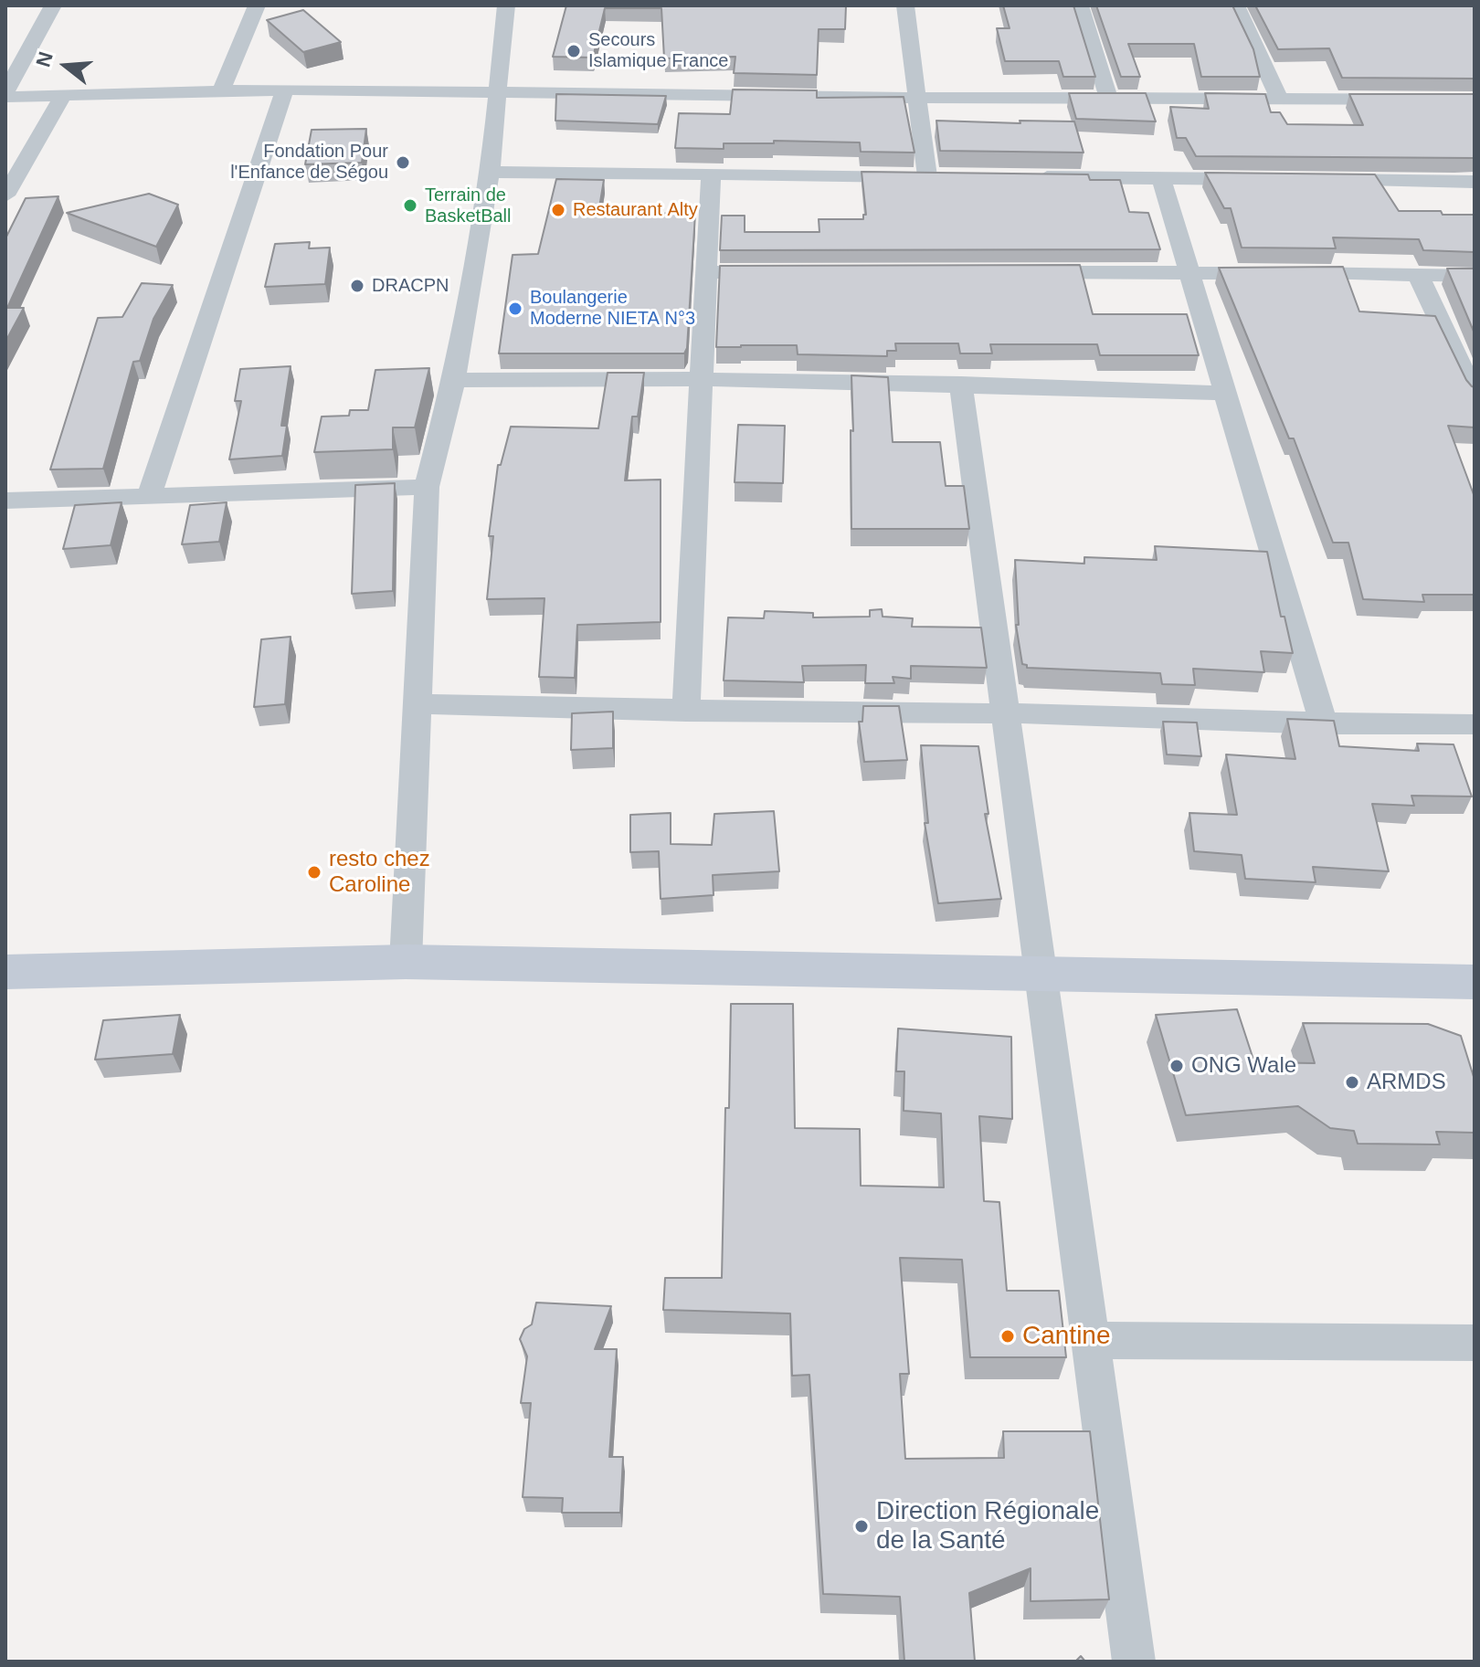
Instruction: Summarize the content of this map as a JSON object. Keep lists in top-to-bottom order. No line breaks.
{"places":["Secours Islamique France","Fondation Pour l'Enfance de Ségou","Terrain de BasketBall","Restaurant Alty","DRACPN","Boulangerie Moderne NIETA N°3","resto chez Caroline","ONG Wale","ARMDS","Cantine","Direction Régionale de la Santé"],"north":"left"}
